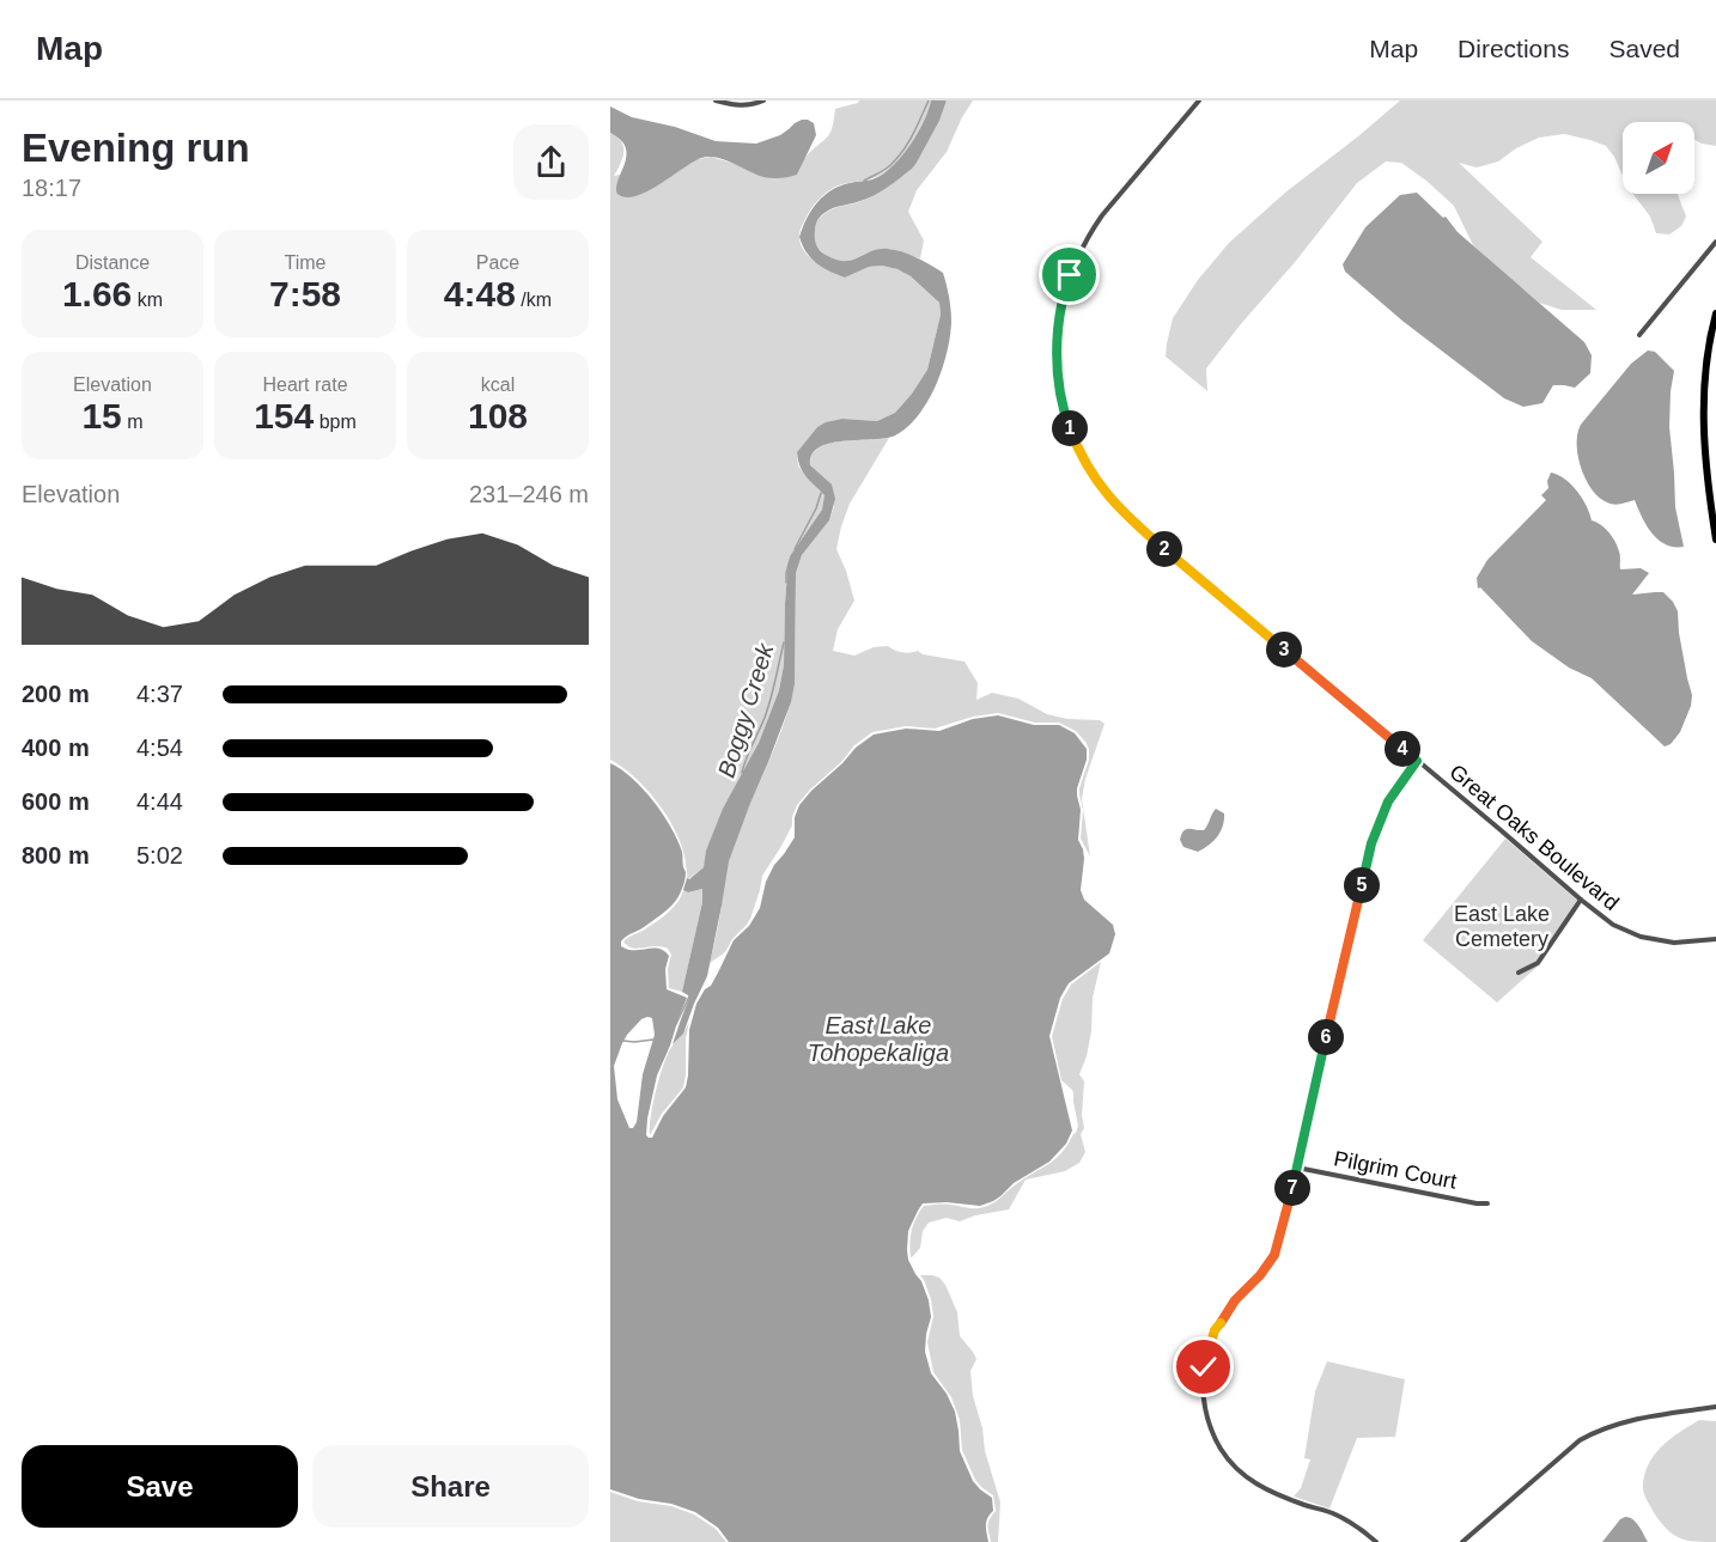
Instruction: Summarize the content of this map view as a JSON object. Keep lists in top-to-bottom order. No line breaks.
{"streets":{"street":["Great Oaks Boulevard","Pilgrim Court"]},"water":["Boggy Creek","East Lake Tohopekaliga"],"parks":["East Lake Cemetery"],"north":"top right","page":{"header":"Map","nav":["Map","Directions","Saved"],"heading":["Evening run","18:17"],"stats":[["Distance","1.66 km"],["Time","7:58"],["Pace","4:48 /km"],["Elevation","15 m"],["Heart rate","154 bpm"],["kcal","108"]],"pins":["1","2","3","4","5","6","7"],"chart":["Elevation","231–246 m"],"list":[{"name":"200 m","note":"4:37"},{"name":"400 m","note":"4:54"},{"name":"600 m","note":"4:44"},{"name":"800 m","note":"5:02"}],"buttons":["Save","Share"]}}
